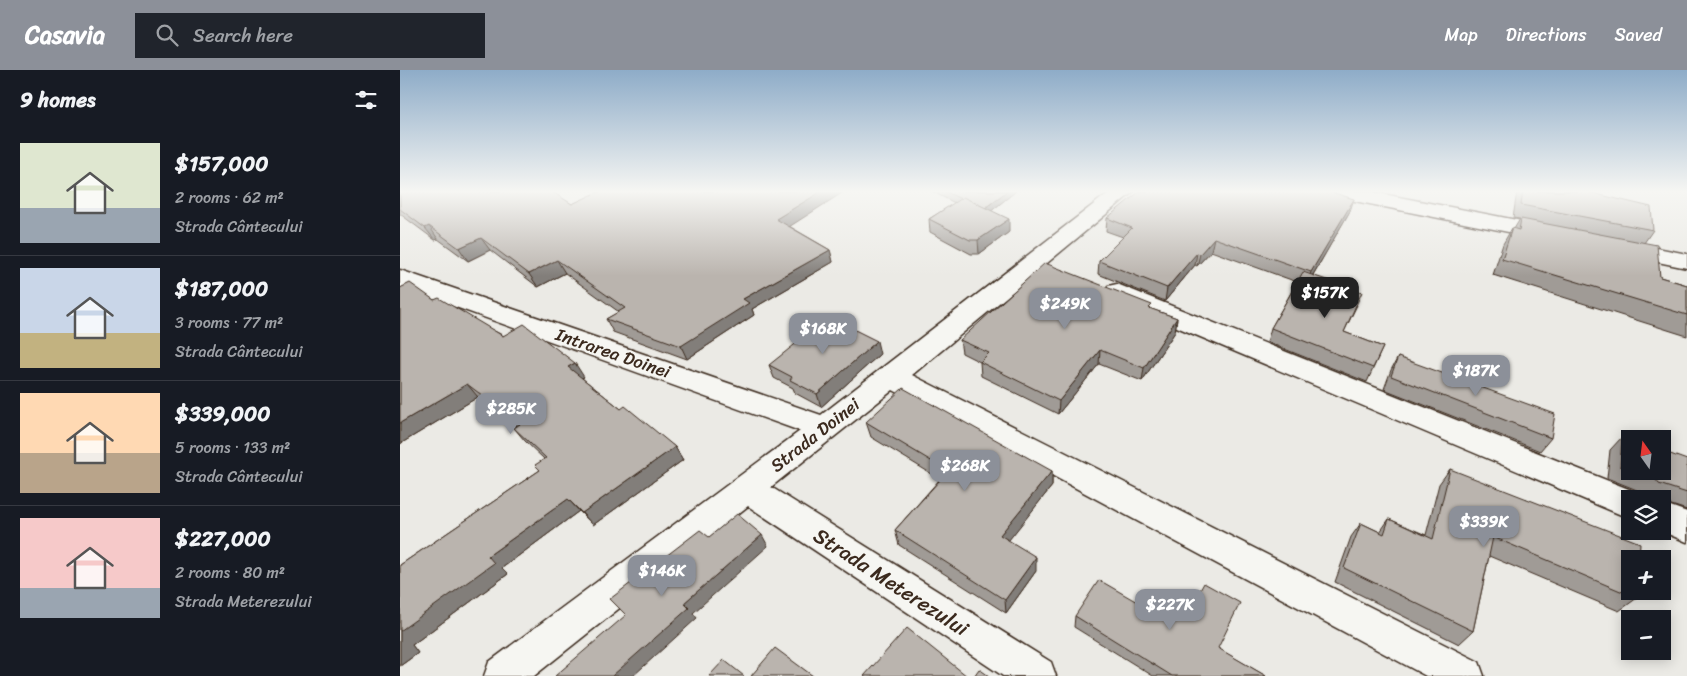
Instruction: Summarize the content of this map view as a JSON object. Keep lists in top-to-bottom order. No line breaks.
{"streets":{"street":["Intrarea Doinei","Strada Doinei","Strada Meterezului"]},"crossings":[["Intrarea Doinei","Strada Doinei"],["Strada Doinei","Strada Meterezului"]],"north":"top","page":{"header":"Casavia","search":"Search here","nav":["Map","Directions","Saved"],"heading":"9 homes","list":[{"name":"$157,000","note":"2 rooms · 62 m² · Strada Cântecului"},{"name":"$187,000","note":"3 rooms · 77 m² · Strada Cântecului"},{"name":"$339,000","note":"5 rooms · 133 m² · Strada Cântecului"},{"name":"$227,000","note":"2 rooms · 80 m² · Strada Meterezului"}],"price":["$157K","$249K","$168K","$187K","$285K","$268K","$339K","$146K","$227K"],"map_buttons":["+","−"]}}
